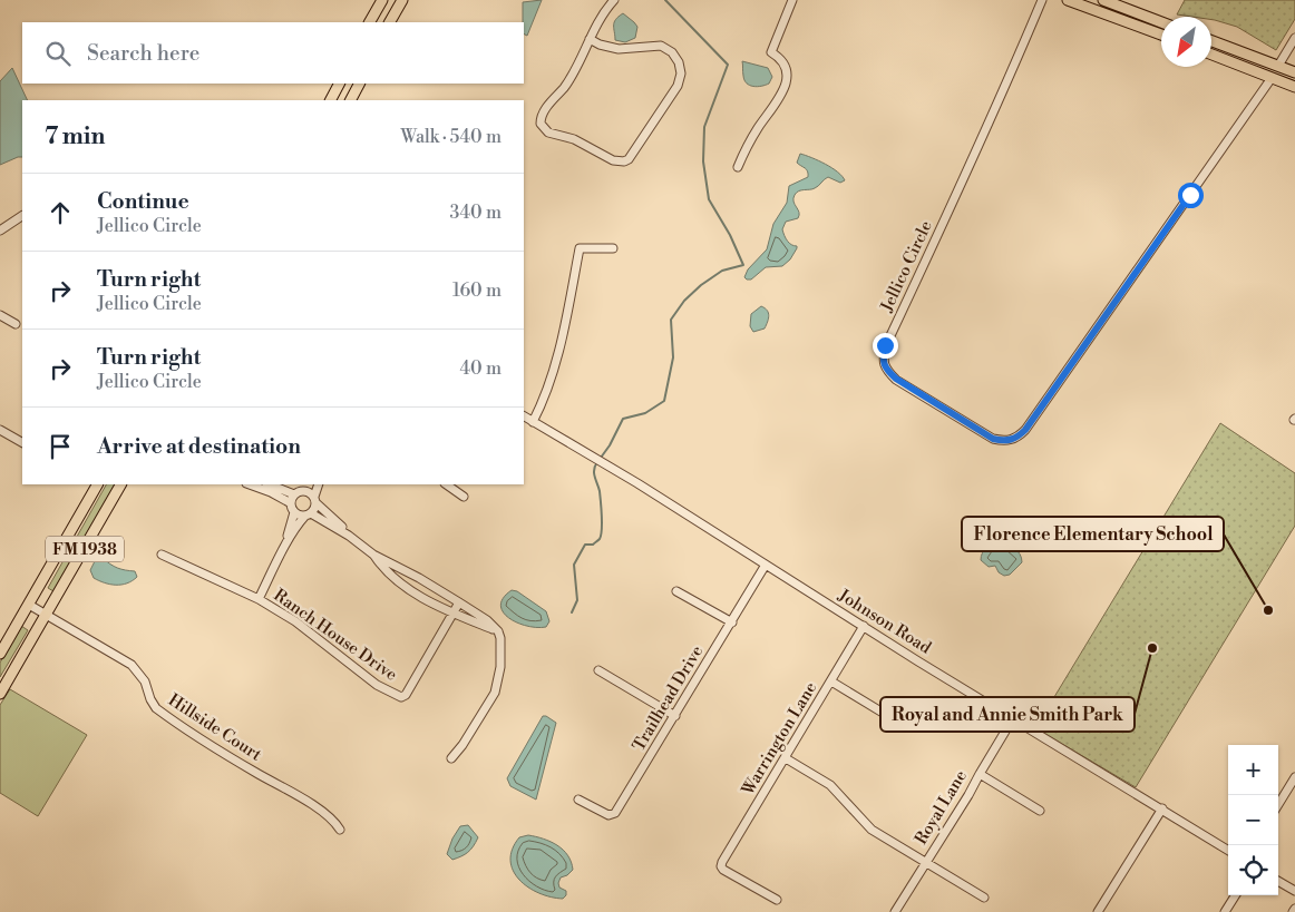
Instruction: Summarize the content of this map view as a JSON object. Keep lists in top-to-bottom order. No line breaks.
{"streets":{"main road":["FM 1938"],"street":["Jellico Circle","Johnson Road","Ranch House Drive","Trailhead Drive","Hillside Court","Warrington Lane","Royal Lane"]},"crossings":[["FM 1938","Hillside Court"],["Johnson Road","Trailhead Drive"],["Johnson Road","Warrington Lane"],["Johnson Road","Royal Lane"]],"places":["Florence Elementary School","Royal and Annie Smith Park"],"north":"bottom left","page":{"search":"Search here","heading":["7 min","Walk · 540 m"],"list":[["Continue","Jellico Circle","340 m"],["Turn right","Jellico Circle","160 m"],["Turn right","Jellico Circle","40 m"],"Arrive at destination"],"map_buttons":["+","−"]}}
